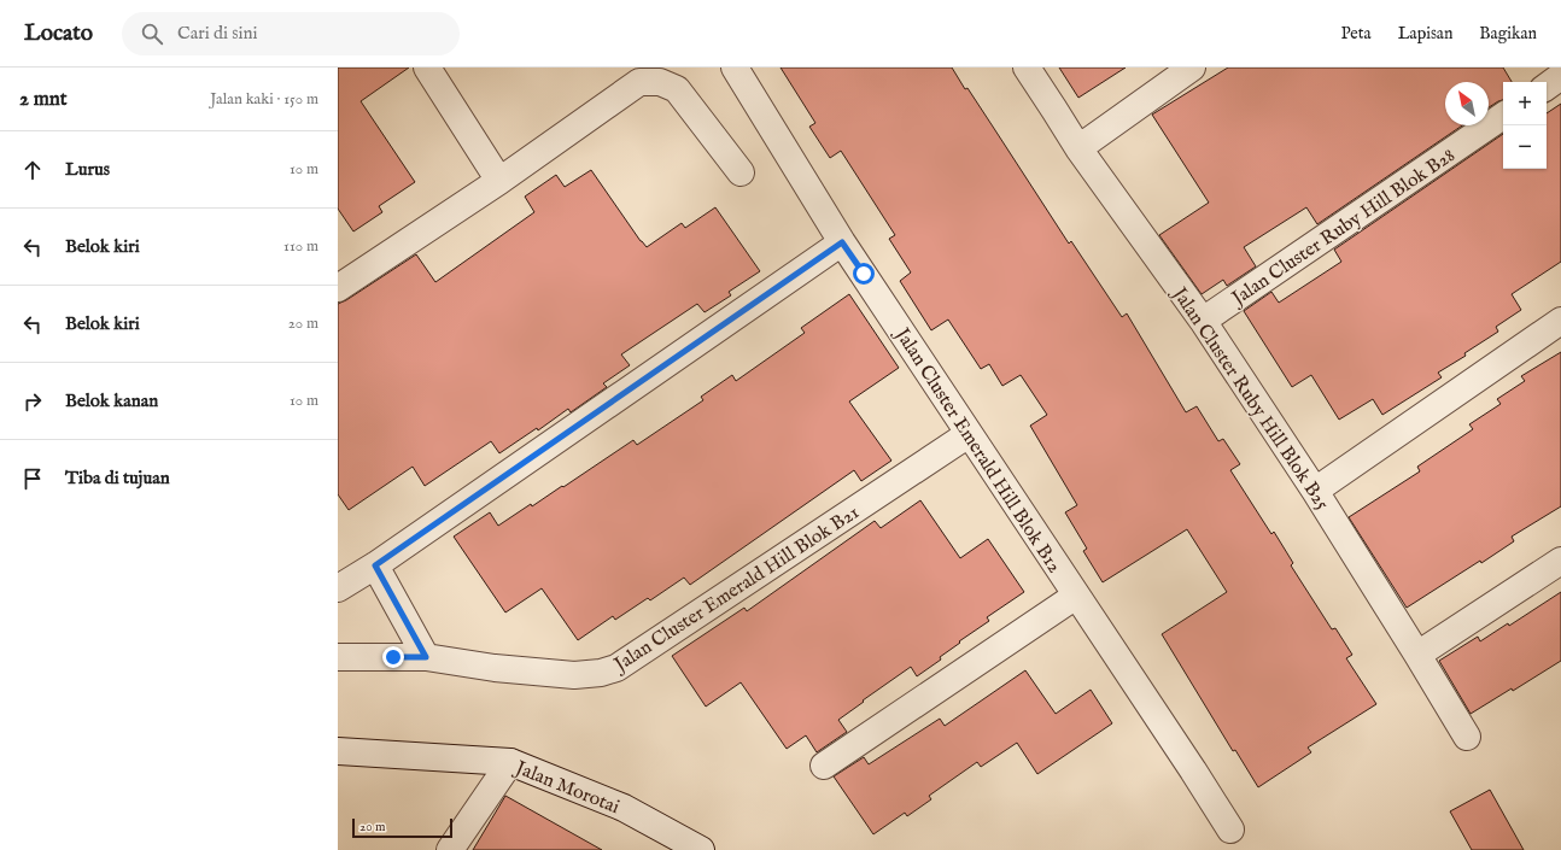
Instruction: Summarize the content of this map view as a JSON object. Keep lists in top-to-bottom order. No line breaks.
{"streets":{"street":["Jalan Cluster Ruby Hill Blok B28","Jalan Cluster Ruby Hill Blok B25","Jalan Cluster Emerald Hill Blok B12","Jalan Cluster Emerald Hill Blok B21","Jalan Morotai"]},"crossings":[["Jalan Cluster Ruby Hill Blok B28","Jalan Cluster Ruby Hill Blok B25"],["Jalan Cluster Emerald Hill Blok B12","Jalan Cluster Emerald Hill Blok B21"]],"scale_bar":"20 m","north":"top left","page":{"header":"Locato","search":"Cari di sini","nav":["Peta","Lapisan","Bagikan"],"heading":["2 mnt","Jalan kaki · 150 m"],"map_buttons":["+","−"],"list":[["Lurus","10 m"],["Belok kiri","110 m"],["Belok kiri","20 m"],["Belok kanan","10 m"],"Tiba di tujuan"],"scale":"20 m"}}
